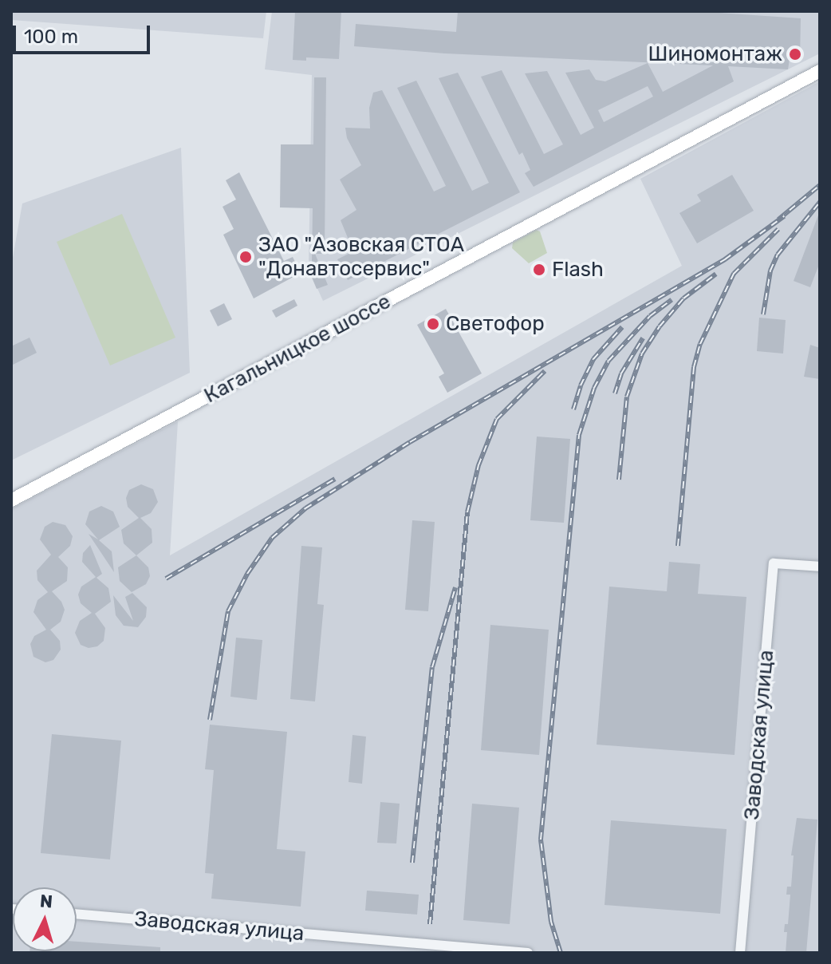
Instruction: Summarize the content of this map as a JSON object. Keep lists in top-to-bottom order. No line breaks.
{"streets":{"main road":["Кагальницкое шоссе"],"street":["Заводская улица"]},"places":["Шиномонтаж","ЗАО \"Азовская СТОА \"Донавтосервис\"","Flash","Светофор"],"scale_bar":"100 m","north":"top"}
